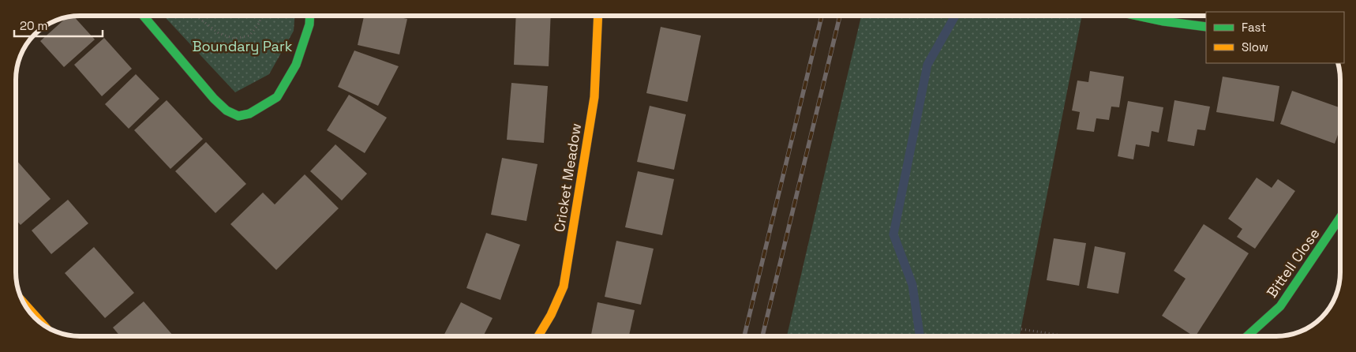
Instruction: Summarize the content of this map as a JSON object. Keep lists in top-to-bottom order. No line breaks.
{"streets":{"street":["Cricket Meadow","Bittell Close"]},"parks":["Boundary Park"],"legend":["Fast","Slow"],"scale_bar":"20 m"}
